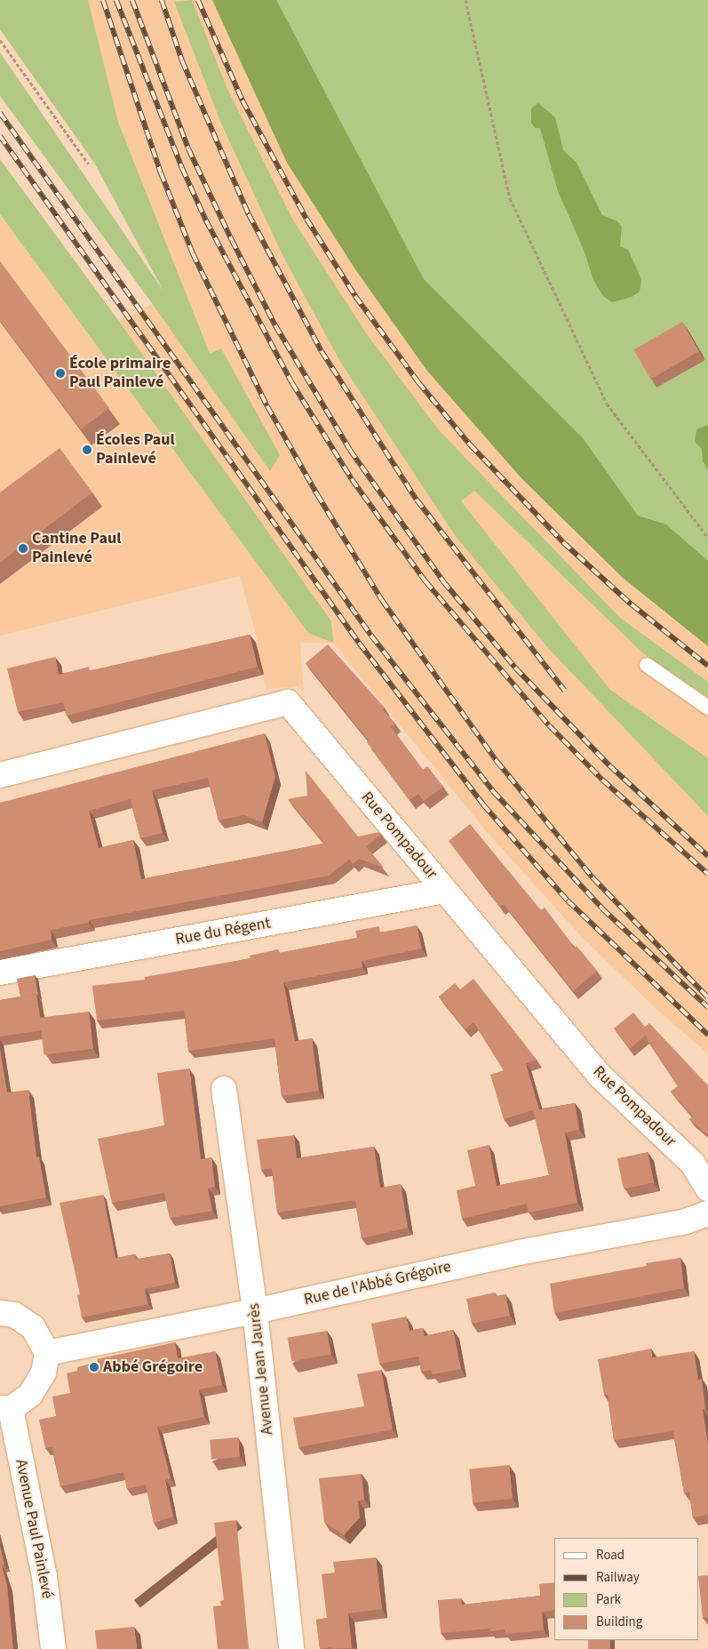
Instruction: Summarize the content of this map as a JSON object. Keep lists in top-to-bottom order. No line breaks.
{"streets":{"street":["Rue Pompadour","Rue du Régent","Rue de l'Abbé Grégoire","Avenue Jean Jaurès","Avenue Paul Painlevé"]},"crossings":[["Rue Pompadour","Rue du Régent"],["Rue de l'Abbé Grégoire","Avenue Jean Jaurès"]],"places":["École primaire Paul Painlevé","Écoles Paul Painlevé","Cantine Paul Painlevé","Abbé Grégoire"],"legend":["Road","Railway","Park","Building"]}
